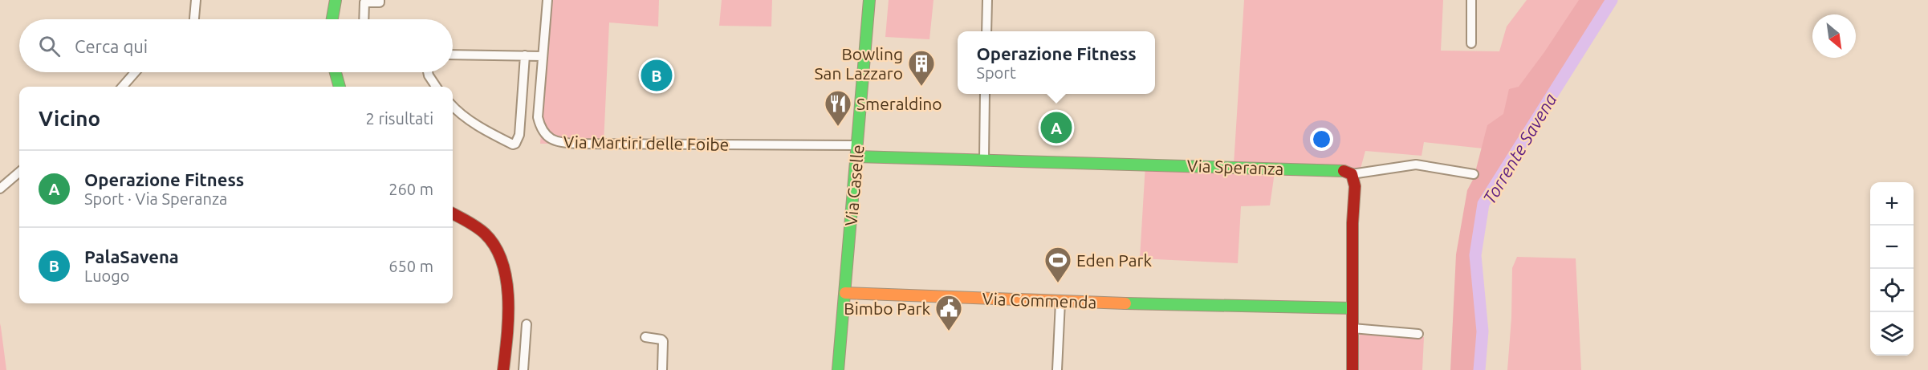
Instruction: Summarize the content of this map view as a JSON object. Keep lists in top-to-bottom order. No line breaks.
{"streets":{"street":["Via Martiri delle Foibe","Via Speranza","Via Caselle","Via Commenda"]},"crossings":[["Via Martiri delle Foibe","Via Caselle"],["Via Speranza","Via Caselle"],["Via Caselle","Via Commenda"]],"water":["Torrente Savena"],"places":{"building":["Bowling San Lazzaro"],"restaurant":["Smeraldino"],"sports":["Eden Park"],"public building":["Bimbo Park"]},"north":"bottom right","page":{"search":"Cerca qui","popup":["Operazione Fitness","Sport"],"pins":["B","A"],"heading":["Vicino","2 risultati"],"list":[{"mark":"A","name":"Operazione Fitness","note":"Sport · Via Speranza","value":"260 m"},{"mark":"B","name":"PalaSavena","note":"Luogo","value":"650 m"}],"map_buttons":["+","−"]}}
